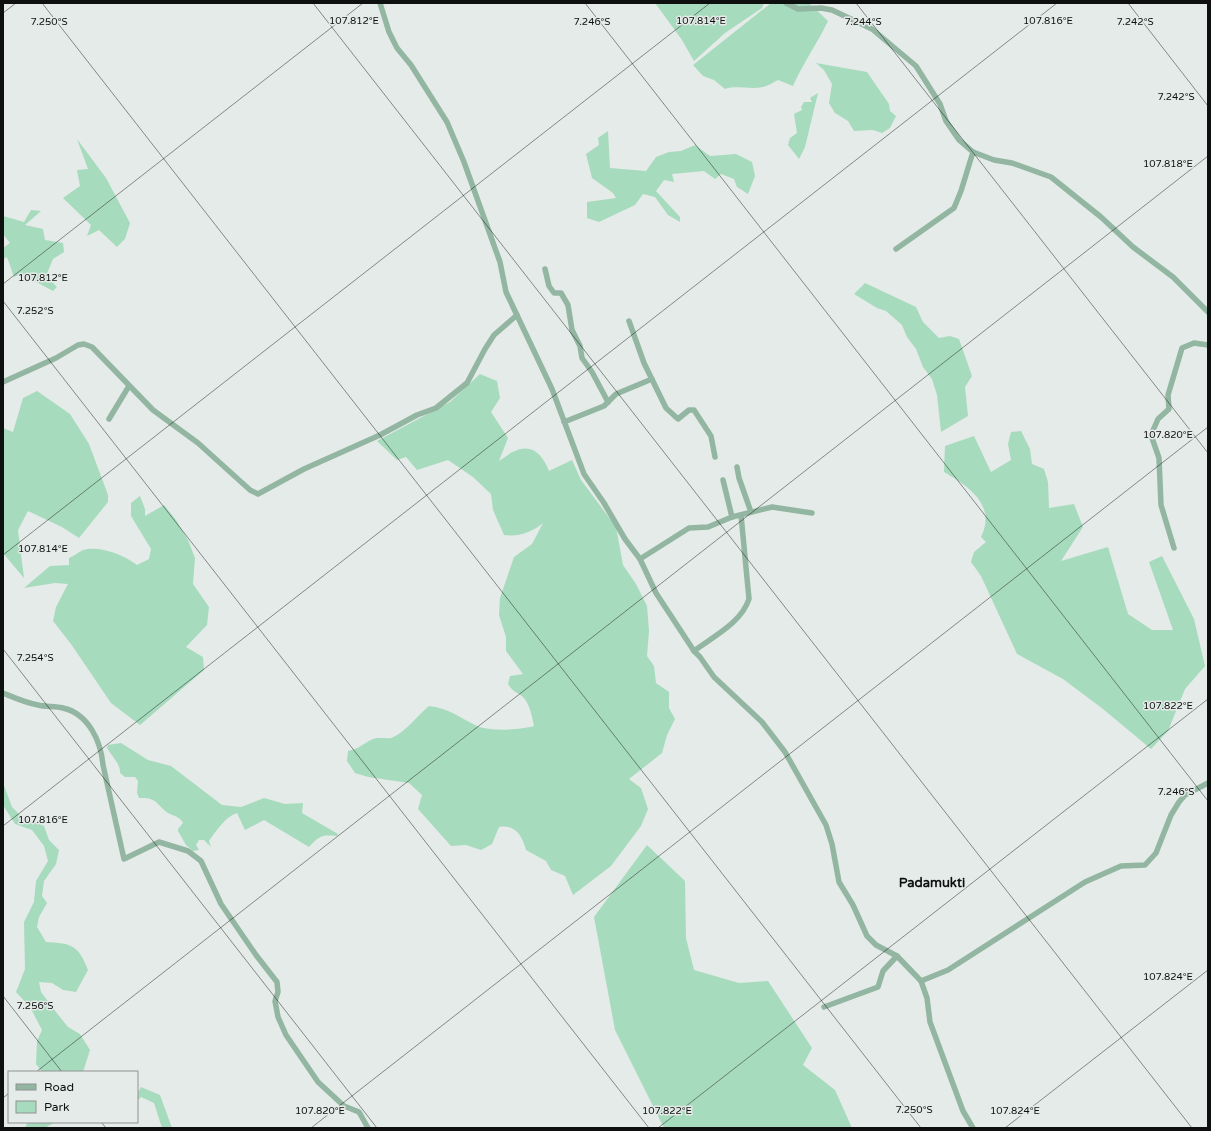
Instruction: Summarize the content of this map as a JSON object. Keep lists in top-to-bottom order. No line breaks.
{"districts":["Padamukti"],"legend":["Road","Park"],"coordinates":["107.812°E","107.814°E","107.816°E","7.250°S","7.246°S","7.244°S","7.242°S","107.818°E","7.252°S","107.820°E","7.254°S","107.822°E","107.824°E","7.256°S"]}
